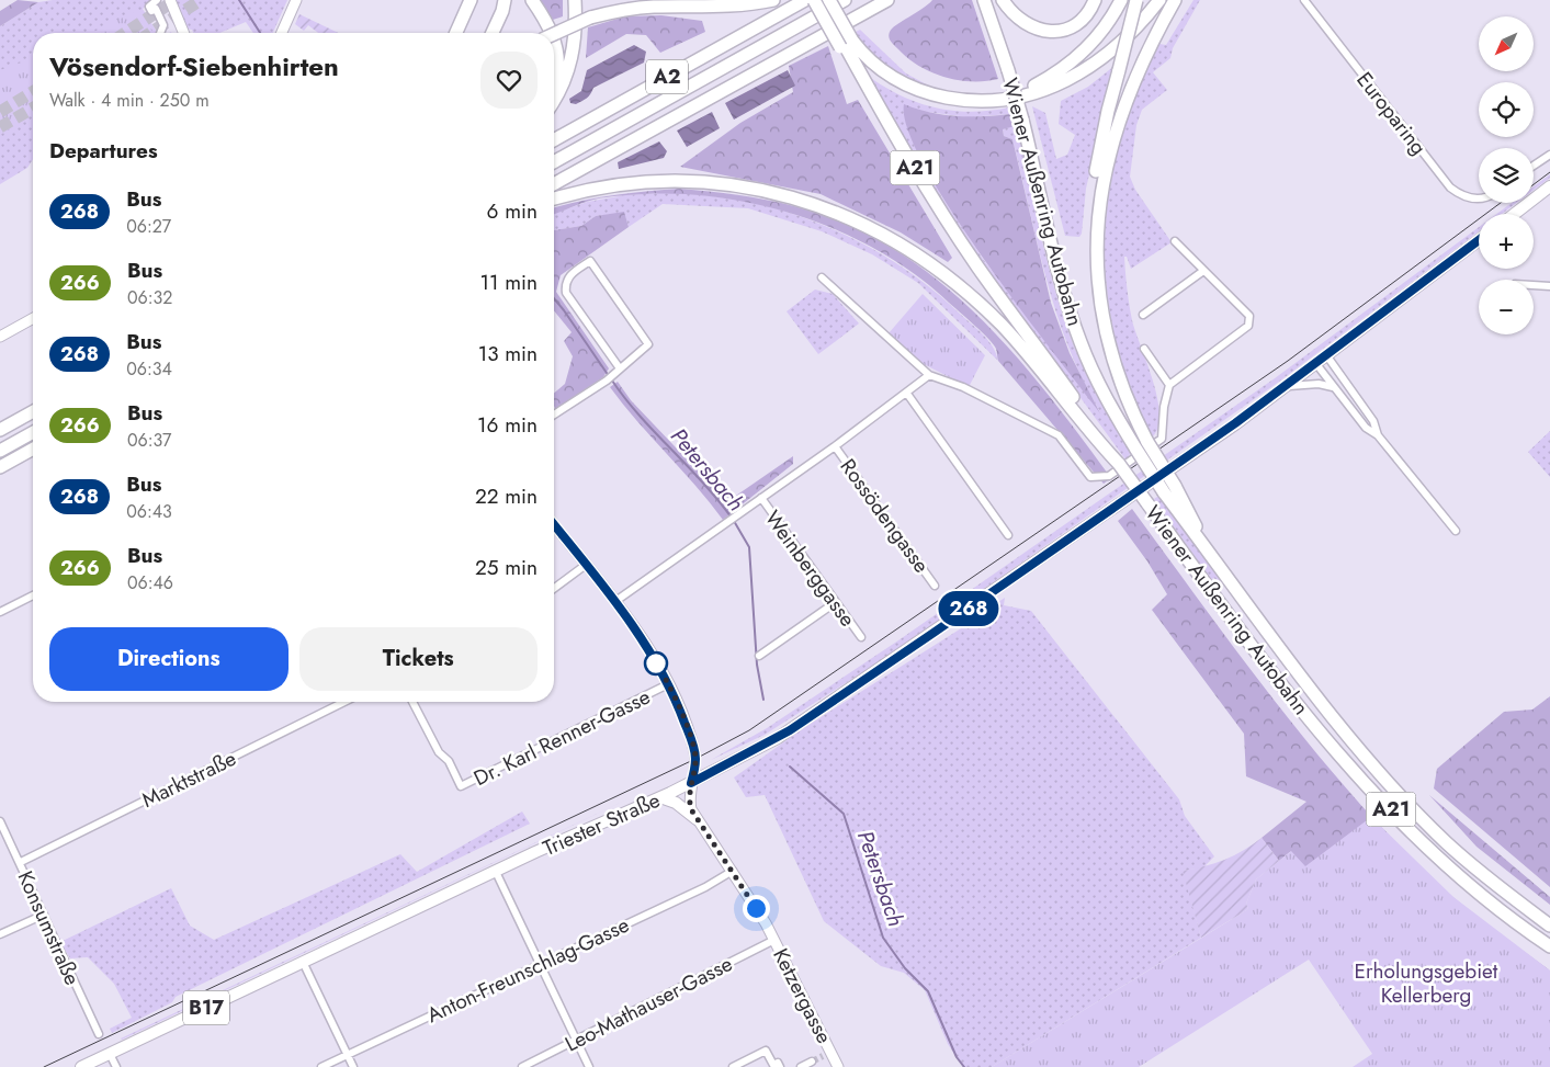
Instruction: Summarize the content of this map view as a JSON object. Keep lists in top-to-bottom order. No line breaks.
{"streets":{"highway":["A2","A21","Wiener Außenring Autobahn"],"main road":["Triester Straße","Ketzergasse","B17"],"street":["Europaring","Rossödengasse","Weinberggasse","Dr. Karl Renner-Gasse","Marktstraße","Konsumstraße","Anton-Freunschlag-Gasse","Leo-Mathauser-Gasse"]},"crossings":[["Dr. Karl Renner-Gasse","Ketzergasse"],["Marktstraße","Konsumstraße"],["Triester Straße","Ketzergasse"],["Anton-Freunschlag-Gasse","Ketzergasse"],["Ketzergasse","Leo-Mathauser-Gasse"]],"water":["Petersbach"],"parks":["Erholungsgebiet Kellerberg"],"lines":["bus line 268"],"north":"bottom left","page":{"on_map":"268","map_buttons":["+","−"],"heading":[["Vösendorf-Siebenhirten","Walk · 4 min · 250 m"],"Departures"],"list":[{"mark":"268","name":"Bus","note":"06:27","value":"6 min"},{"mark":"266","name":"Bus","note":"06:32","value":"11 min"},{"mark":"268","name":"Bus","note":"06:34","value":"13 min"},{"mark":"266","name":"Bus","note":"06:37","value":"16 min"},{"mark":"268","name":"Bus","note":"06:43","value":"22 min"},{"mark":"266","name":"Bus","note":"06:46","value":"25 min"}],"buttons":["Directions","Tickets"]}}
